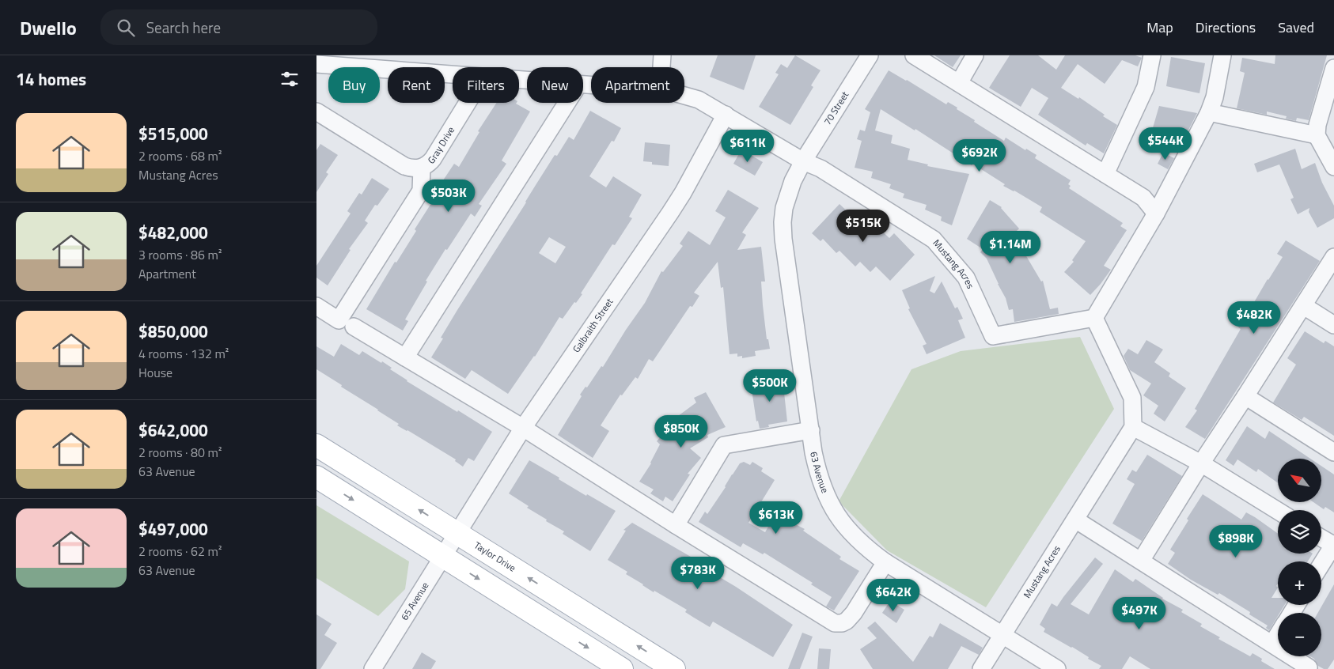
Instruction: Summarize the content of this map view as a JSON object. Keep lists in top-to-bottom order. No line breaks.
{"streets":{"main road":["Taylor Drive"],"street":["70 Street","Gray Drive","Mustang Acres","Galbraith Street","63 Avenue","65 Avenue"]},"crossings":[["70 Street","Mustang Acres"],["70 Street","63 Avenue"],["Mustang Acres","63 Avenue"],["Galbraith Street","Taylor Drive"],["Galbraith Street","65 Avenue"],["Taylor Drive","65 Avenue"]],"north":"top left","page":{"header":"Dwello","search":"Search here","nav":["Map","Directions","Saved"],"heading":"14 homes","chip":["Buy","Rent","Filters","New","Apartment"],"list":[{"name":"$515,000","note":"2 rooms · 68 m² · Mustang Acres"},{"name":"$482,000","note":"3 rooms · 86 m² · Apartment"},{"name":"$850,000","note":"4 rooms · 132 m² · House"},{"name":"$642,000","note":"2 rooms · 80 m² · 63 Avenue"},{"name":"$497,000","note":"2 rooms · 62 m² · 63 Avenue"}],"price":["$544K","$611K","$692K","$503K","$515K","$1.14M","$482K","$500K","$850K","$613K","$898K","$783K","$642K","$497K"],"map_buttons":["+","−"]}}
